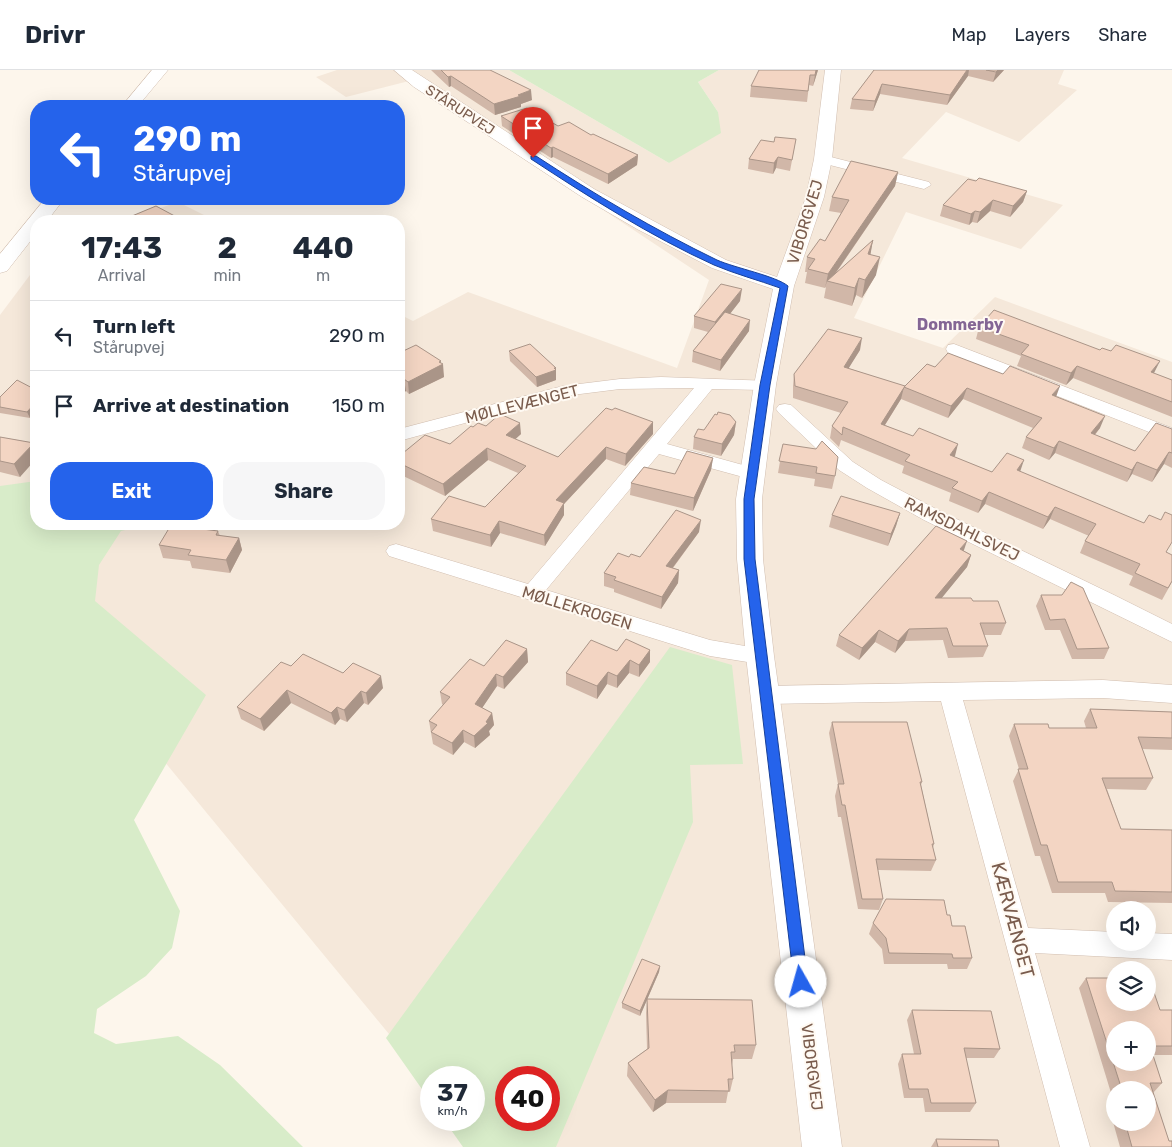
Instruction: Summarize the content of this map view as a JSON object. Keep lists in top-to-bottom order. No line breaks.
{"streets":{"street":["STÅRUPVEJ","VIBORGVEJ","MØLLEVÆNGET","RAMSDAHLSVEJ","MØLLEKROGEN","KÆRVÆNGET"]},"crossings":[["STÅRUPVEJ","VIBORGVEJ"],["VIBORGVEJ","MØLLEVÆNGET"],["VIBORGVEJ","MØLLEKROGEN"]],"districts":["Dommerby"],"page":{"header":"Drivr","nav":["Map","Layers","Share"],"turn":["290 m","Stårupvej"],"eta":["17:43","Arrival","2","min","440","m"],"list":[{"name":"Turn left","note":"Stårupvej","value":"290 m"},{"name":"Arrive at destination","value":"150 m"}],"buttons":["Exit","Share"],"map_buttons":["+","−"],"speed":"37 km/h","limit":"40"}}
